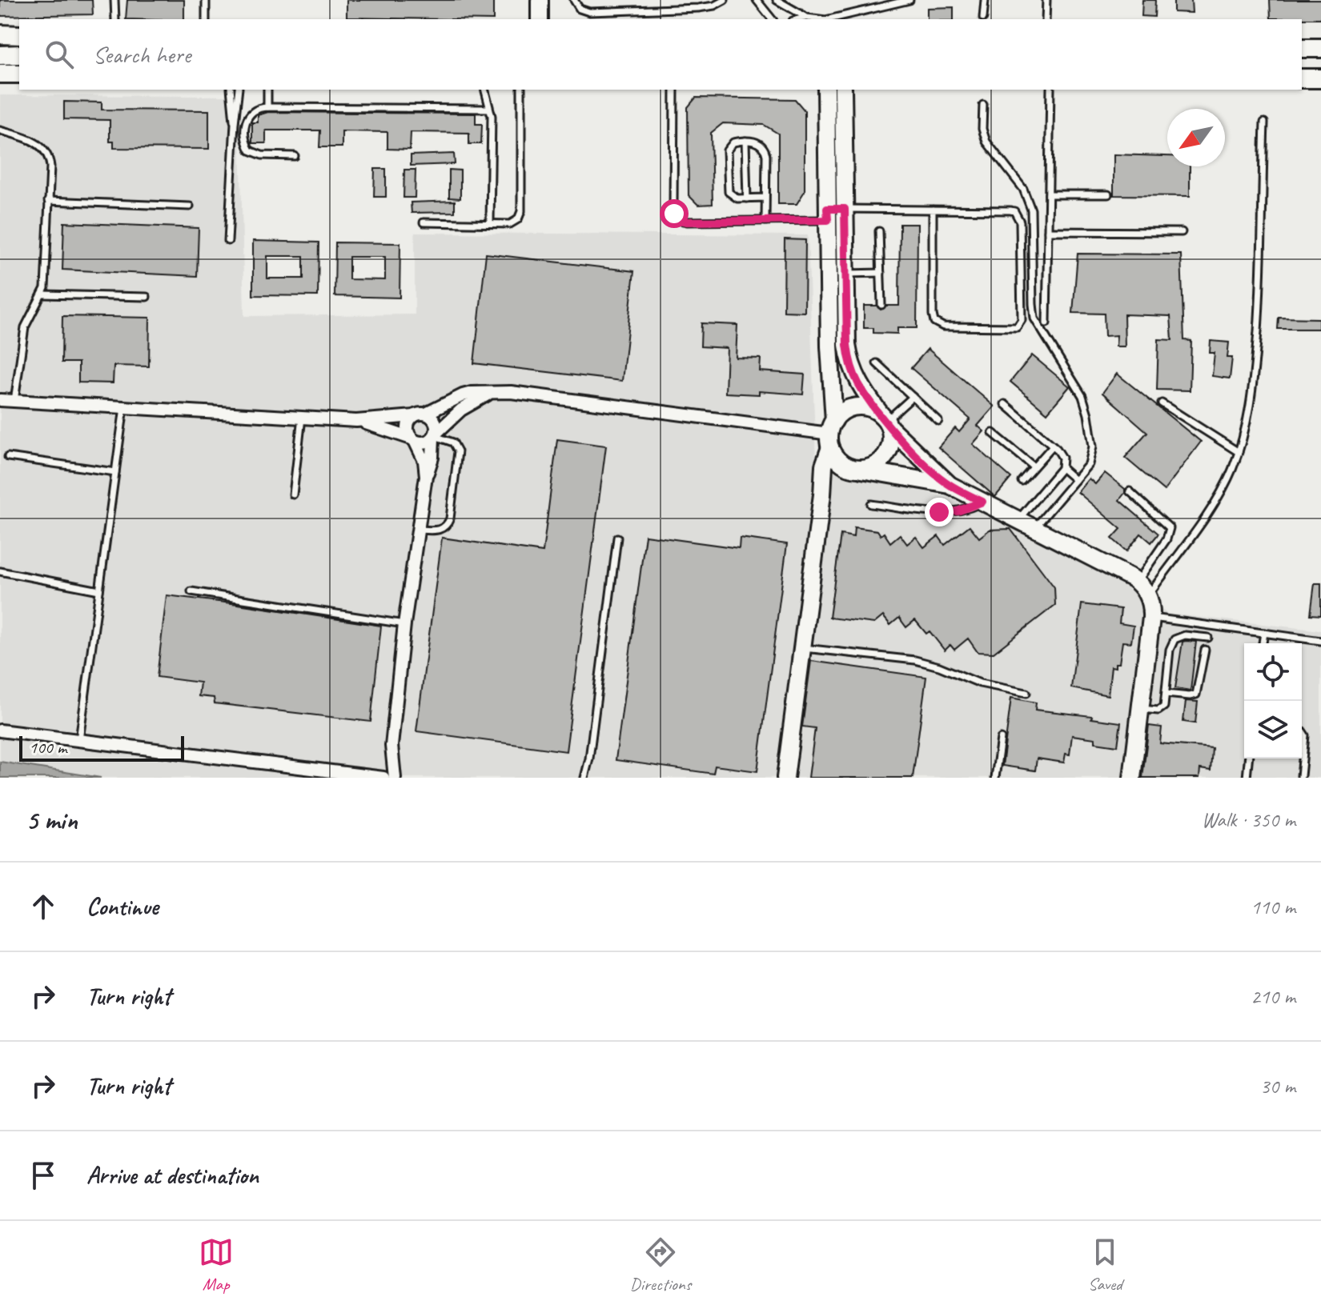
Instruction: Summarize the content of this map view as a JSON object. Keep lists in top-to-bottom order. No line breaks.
{"scale_bar":"100 m","north":"bottom left","page":{"search":"Search here","scale":"100 m","heading":["5 min","Walk · 350 m"],"list":[["Continue","110 m"],["Turn right","210 m"],["Turn right","30 m"],"Arrive at destination"],"nav":["Map","Directions","Saved"]}}
